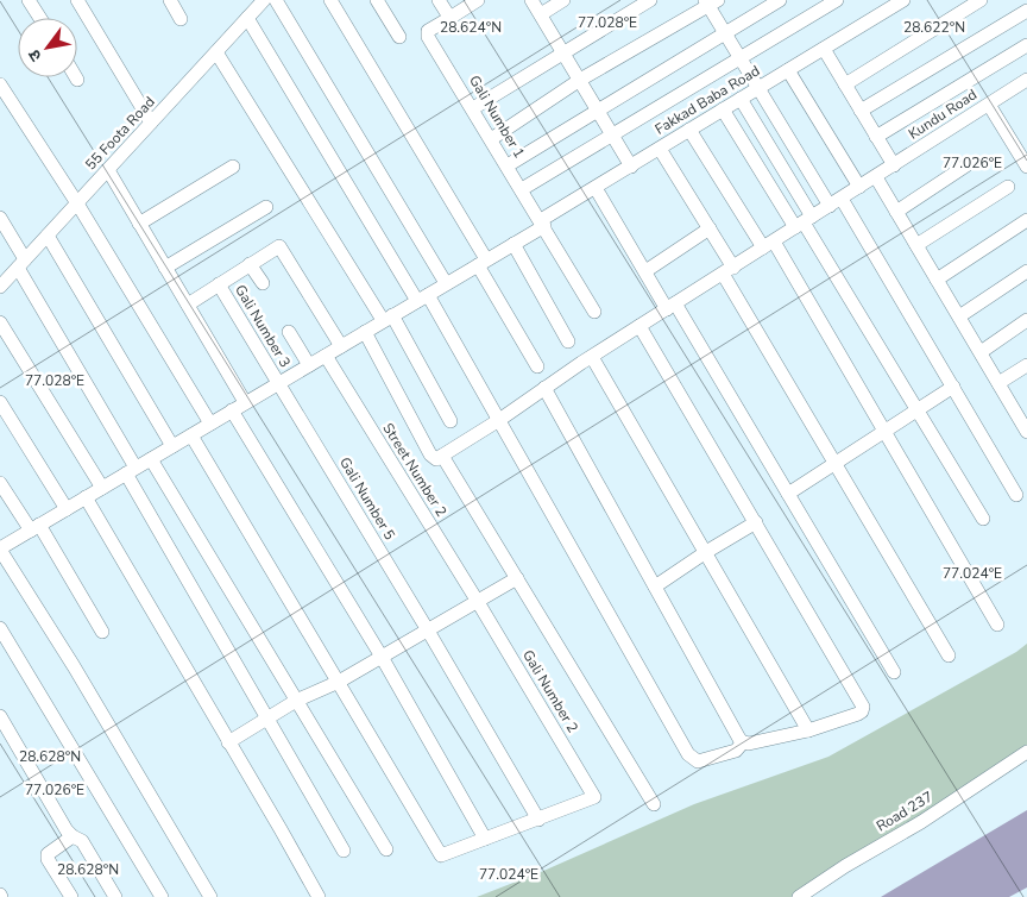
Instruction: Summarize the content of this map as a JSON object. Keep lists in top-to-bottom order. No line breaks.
{"streets":{"street":["Fakkad Baba Road","Kundu Road","Gali Number 1","55 Foota Road","Gali Number 3","Street Number 2","Gali Number 5","Gali Number 2","Road 237"]},"crossings":[["Fakkad Baba Road","Gali Number 1"],["Fakkad Baba Road","Gali Number 3"],["Fakkad Baba Road","Street Number 2"],["Fakkad Baba Road","Gali Number 5"],["Gali Number 3","Gali Number 5"],["Street Number 2","Gali Number 2"],["Gali Number 5","Gali Number 2"]],"north":"bottom left","coordinates":["77.028°E","28.624°N","28.622°N","77.026°E","77.024°E","28.628°N"]}
